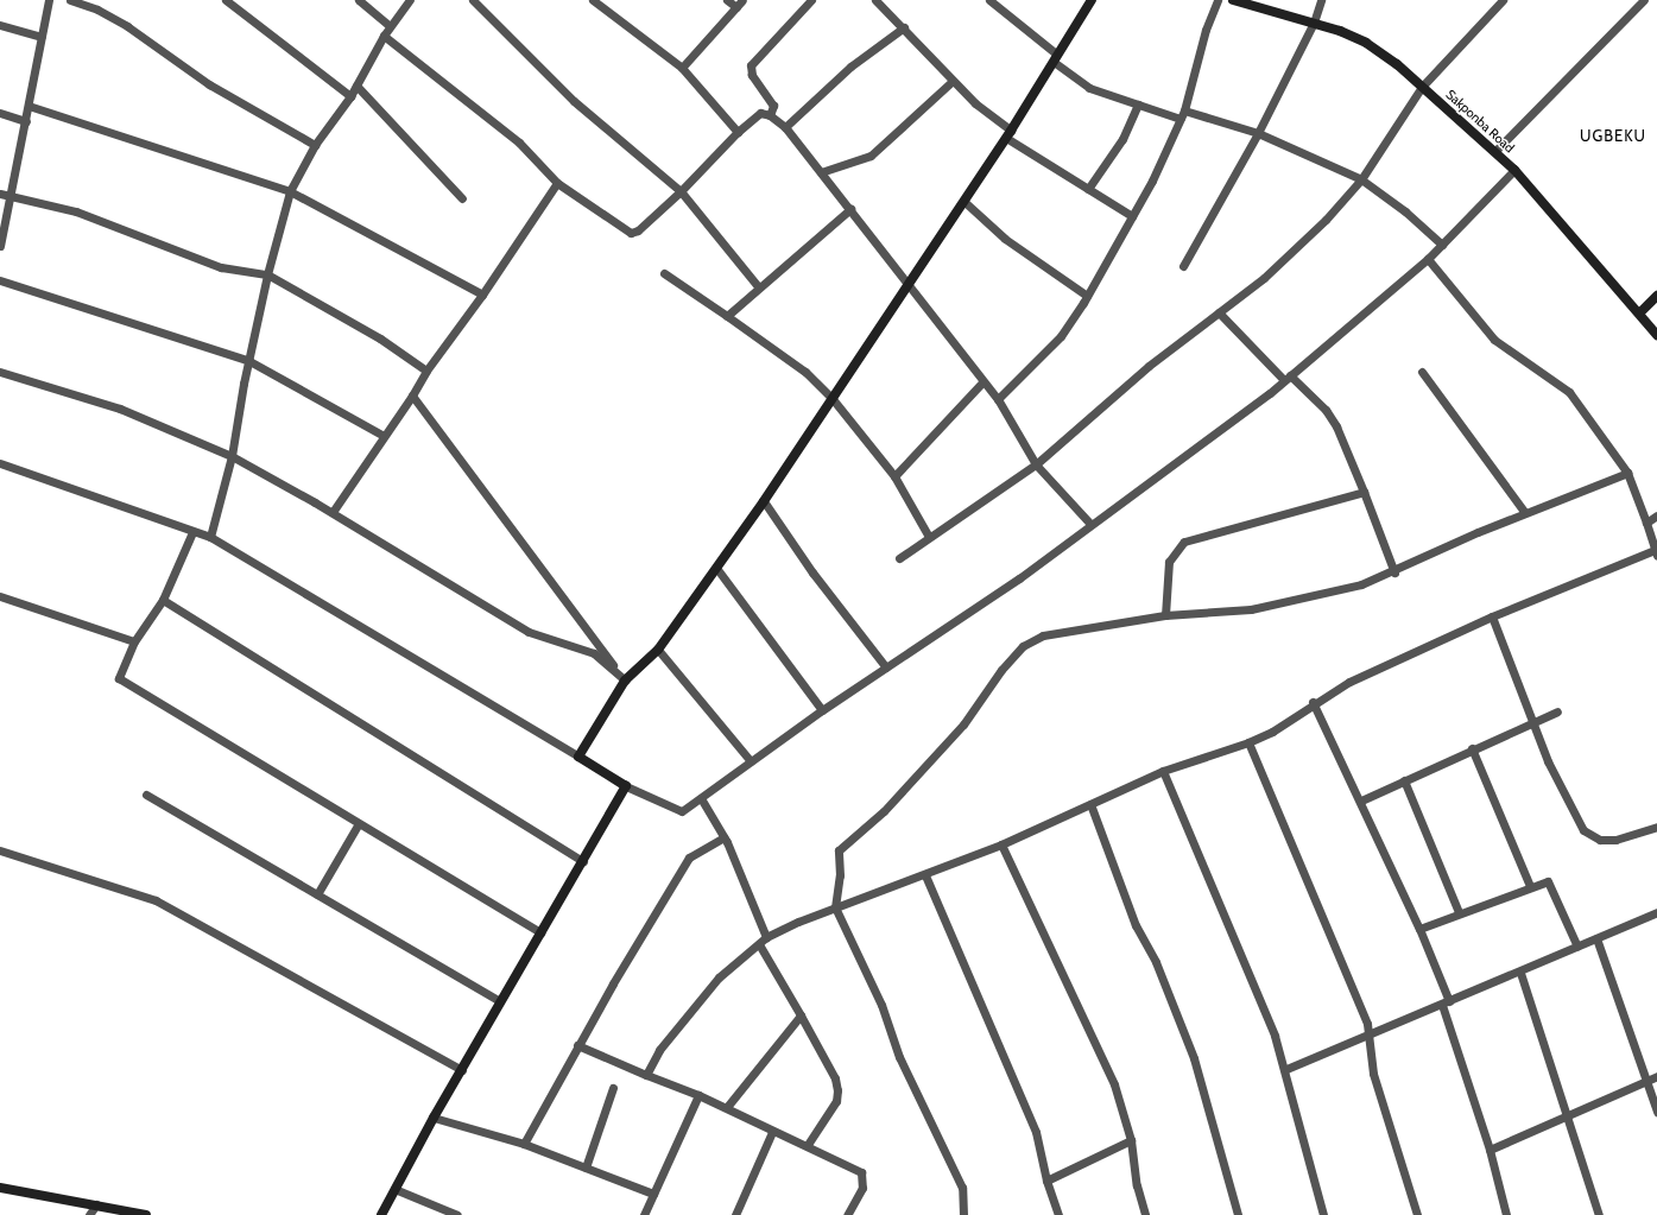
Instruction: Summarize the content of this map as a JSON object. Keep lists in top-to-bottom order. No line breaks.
{"streets":{"street":["Sakponba Road"]},"districts":["UGBEKU"]}
